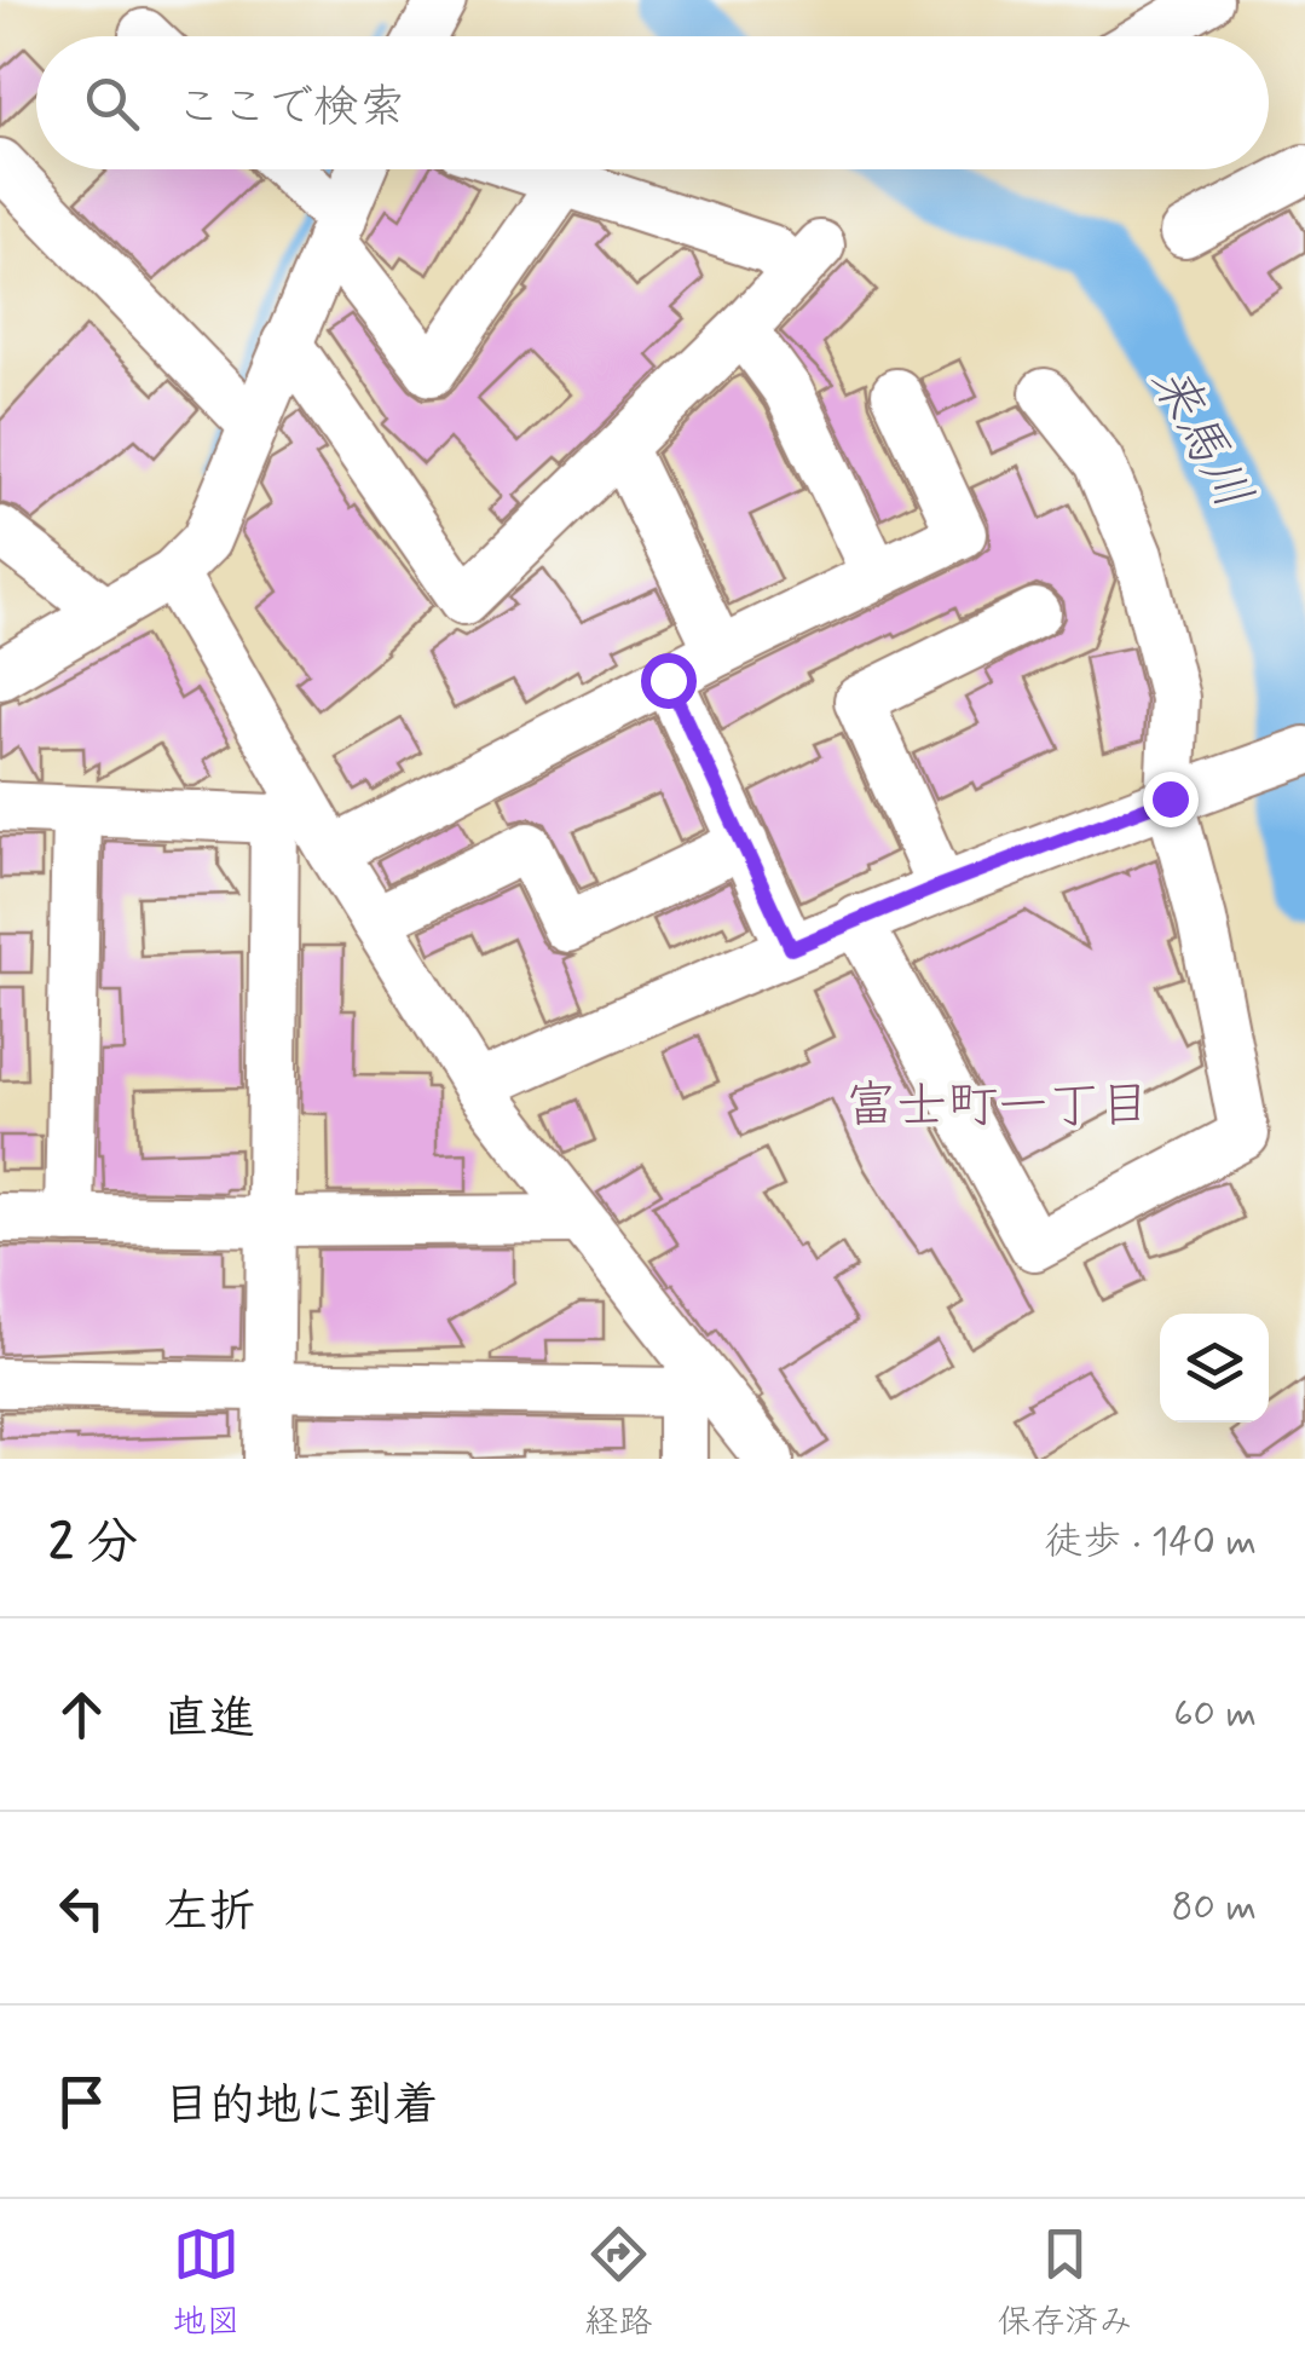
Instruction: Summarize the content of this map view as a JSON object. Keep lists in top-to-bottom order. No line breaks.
{"districts":["富士町一丁目"],"water":["来馬川"],"page":{"search":"ここで検索","heading":["2 分","徒歩 · 140 m"],"list":[["直進","60 m"],["左折","80 m"],"目的地に到着"],"nav":["地図","経路","保存済み"]}}
